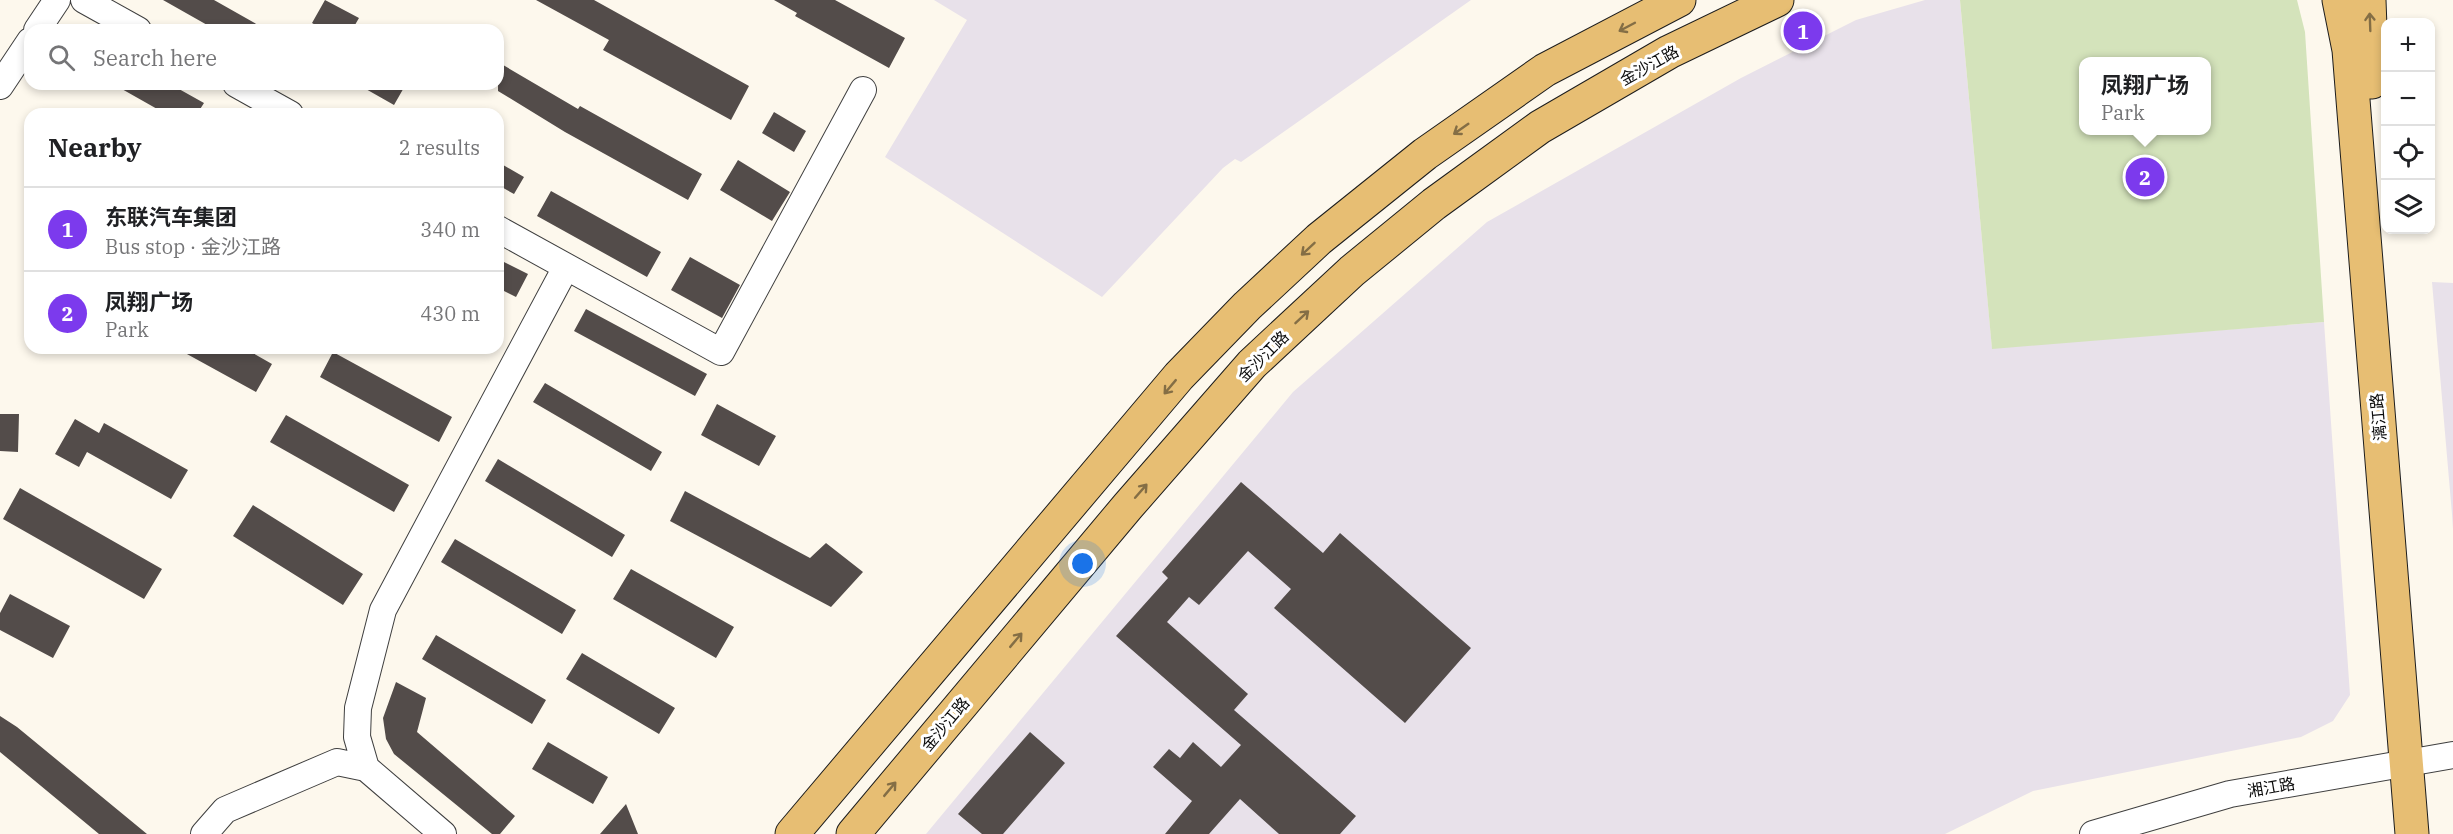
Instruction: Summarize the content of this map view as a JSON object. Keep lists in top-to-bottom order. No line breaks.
{"streets":{"main road":["金沙江路","漓江路"],"street":["湘江路"]},"crossings":[["漓江路","湘江路"]],"page":{"pins":["1","2"],"map_buttons":["+","−"],"search":"Search here","popup":["凤翔广场","Park"],"heading":["Nearby","2 results"],"list":[{"mark":"1","name":"东联汽车集团","note":"Bus stop · 金沙江路","value":"340 m"},{"mark":"2","name":"凤翔广场","note":"Park","value":"430 m"}]}}
